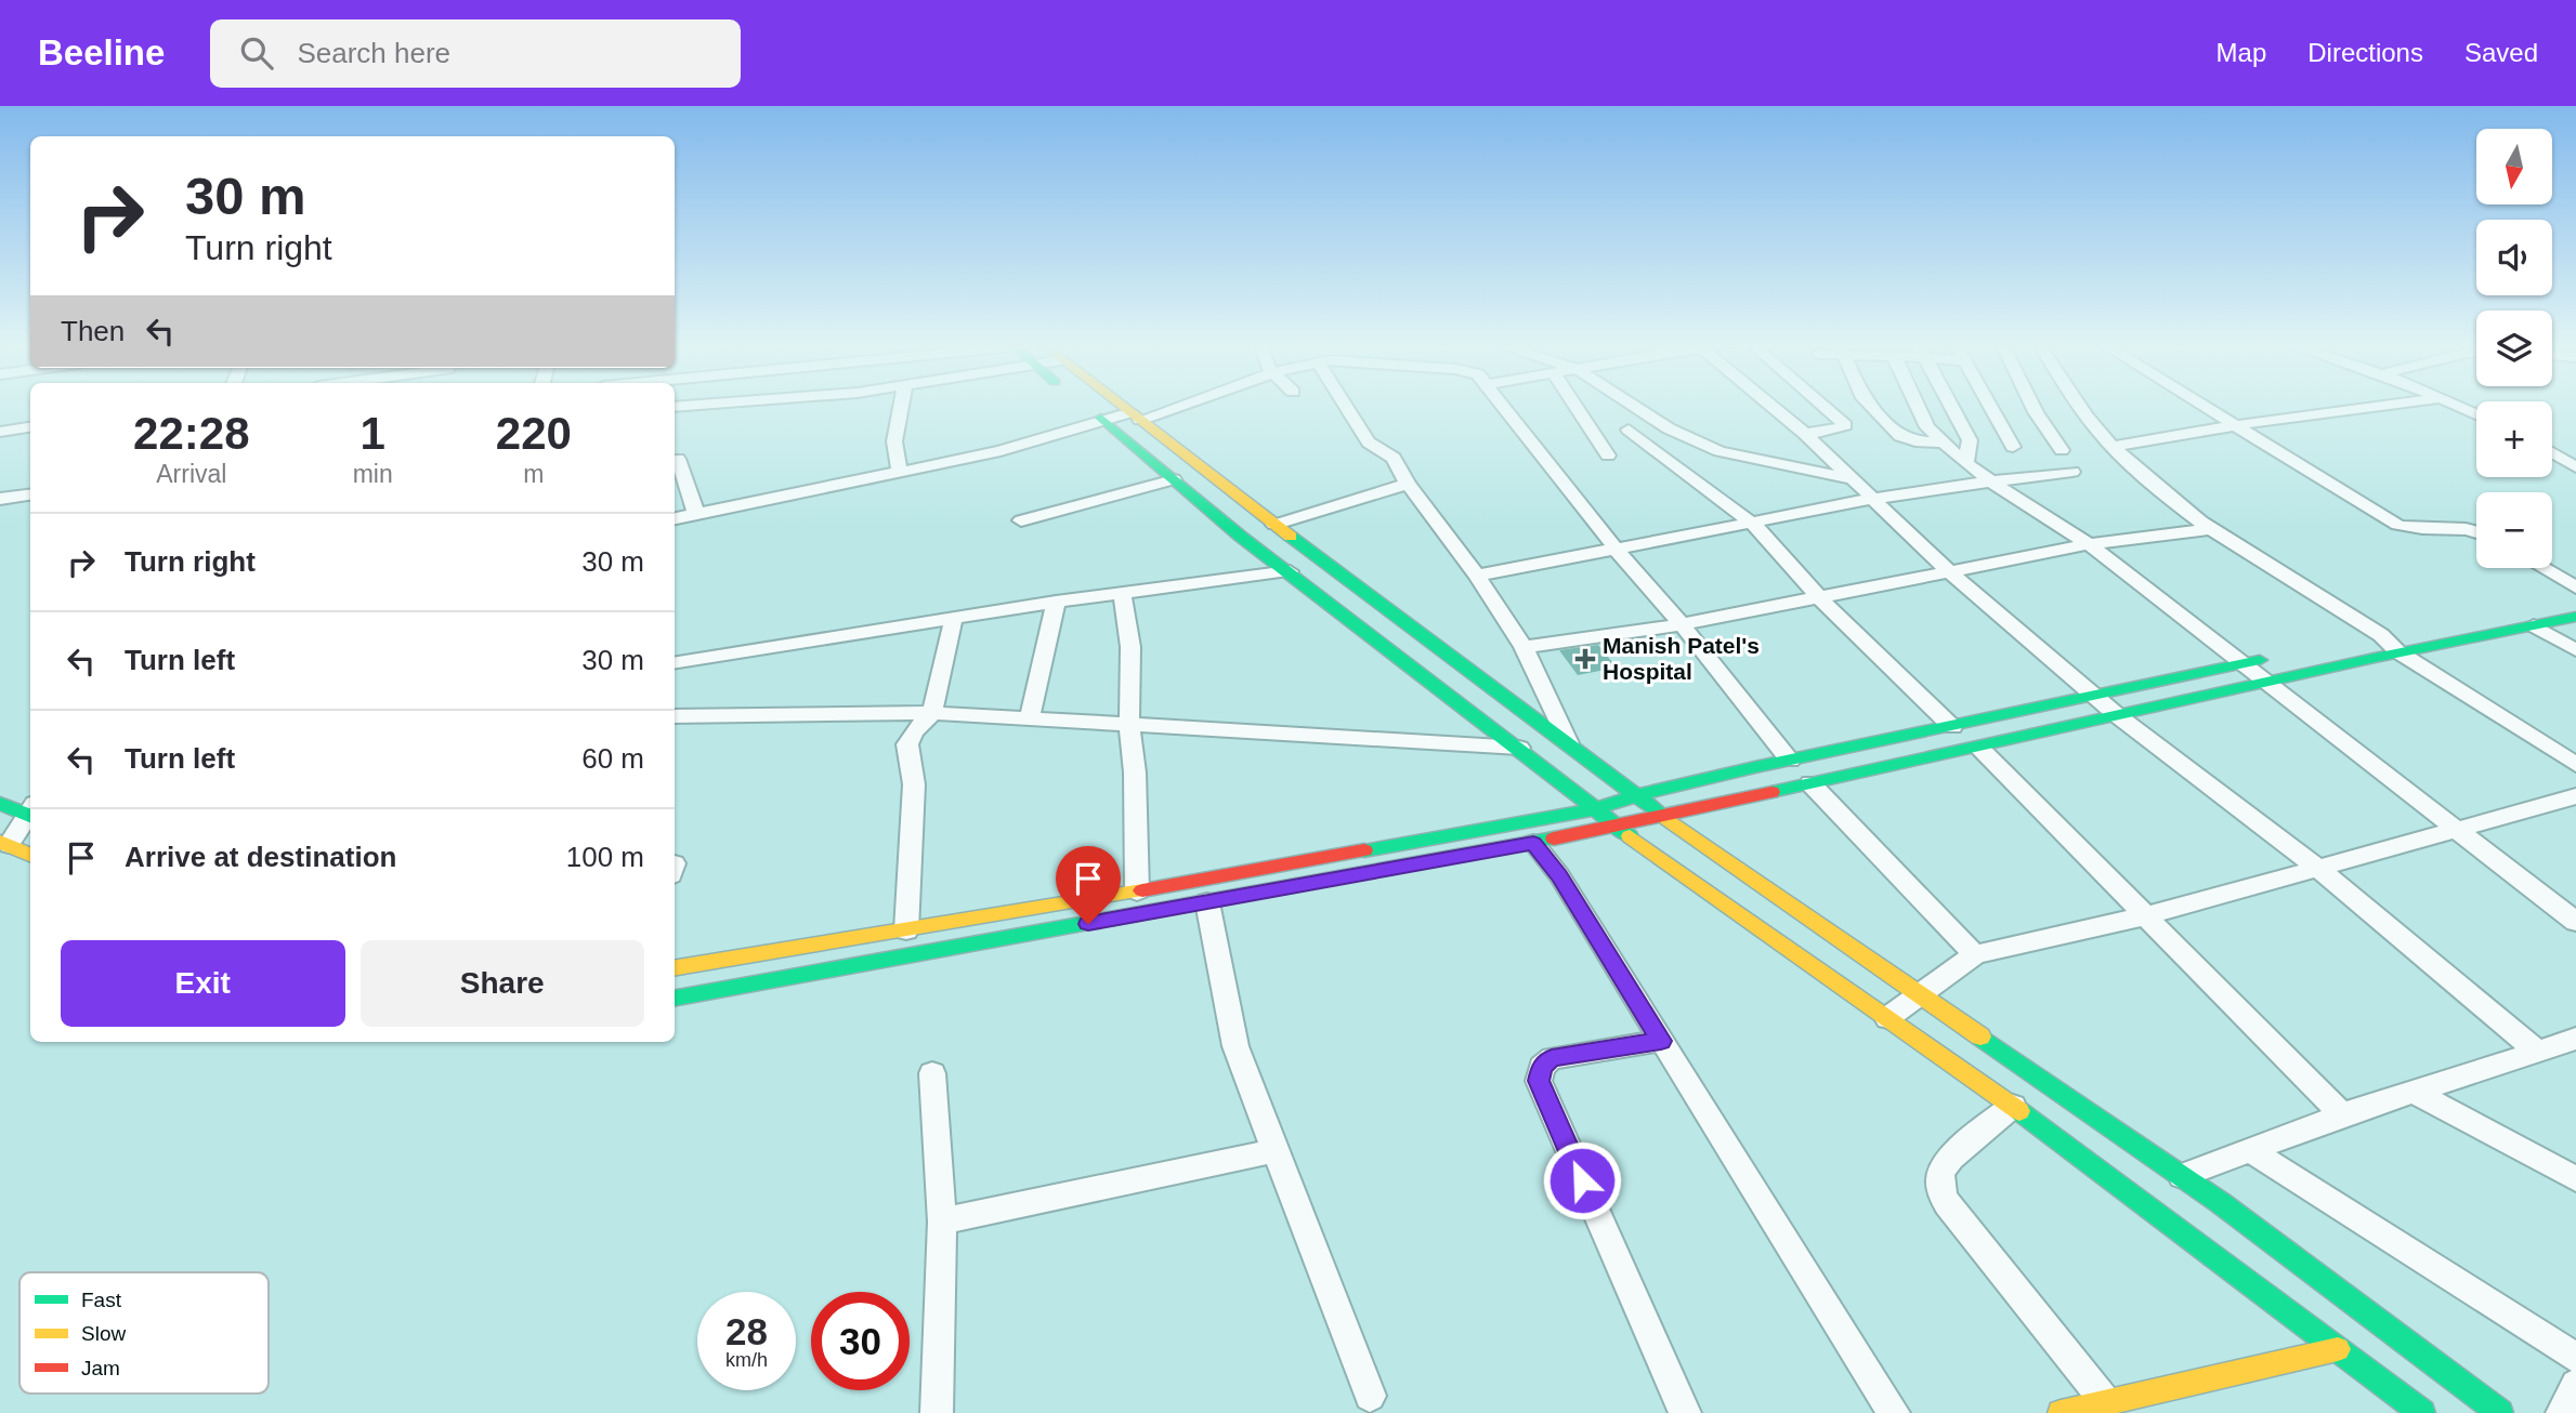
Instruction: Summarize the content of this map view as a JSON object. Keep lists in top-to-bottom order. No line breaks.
{"places":{"health":["Manish Patel's Hospital"]},"legend":["Fast","Slow","Jam"],"north":"bottom","page":{"header":"Beeline","search":"Search here","nav":["Map","Directions","Saved"],"map_buttons":["+","−"],"turn":["30 m","Turn right"],"then":"Then","eta":["22:28","Arrival","1","min","220","m"],"list":[{"name":"Turn right","value":"30 m"},{"name":"Turn left","value":"30 m"},{"name":"Turn left","value":"60 m"},{"name":"Arrive at destination","value":"100 m"}],"buttons":["Exit","Share"],"speed":"28 km/h","limit":"30"}}
